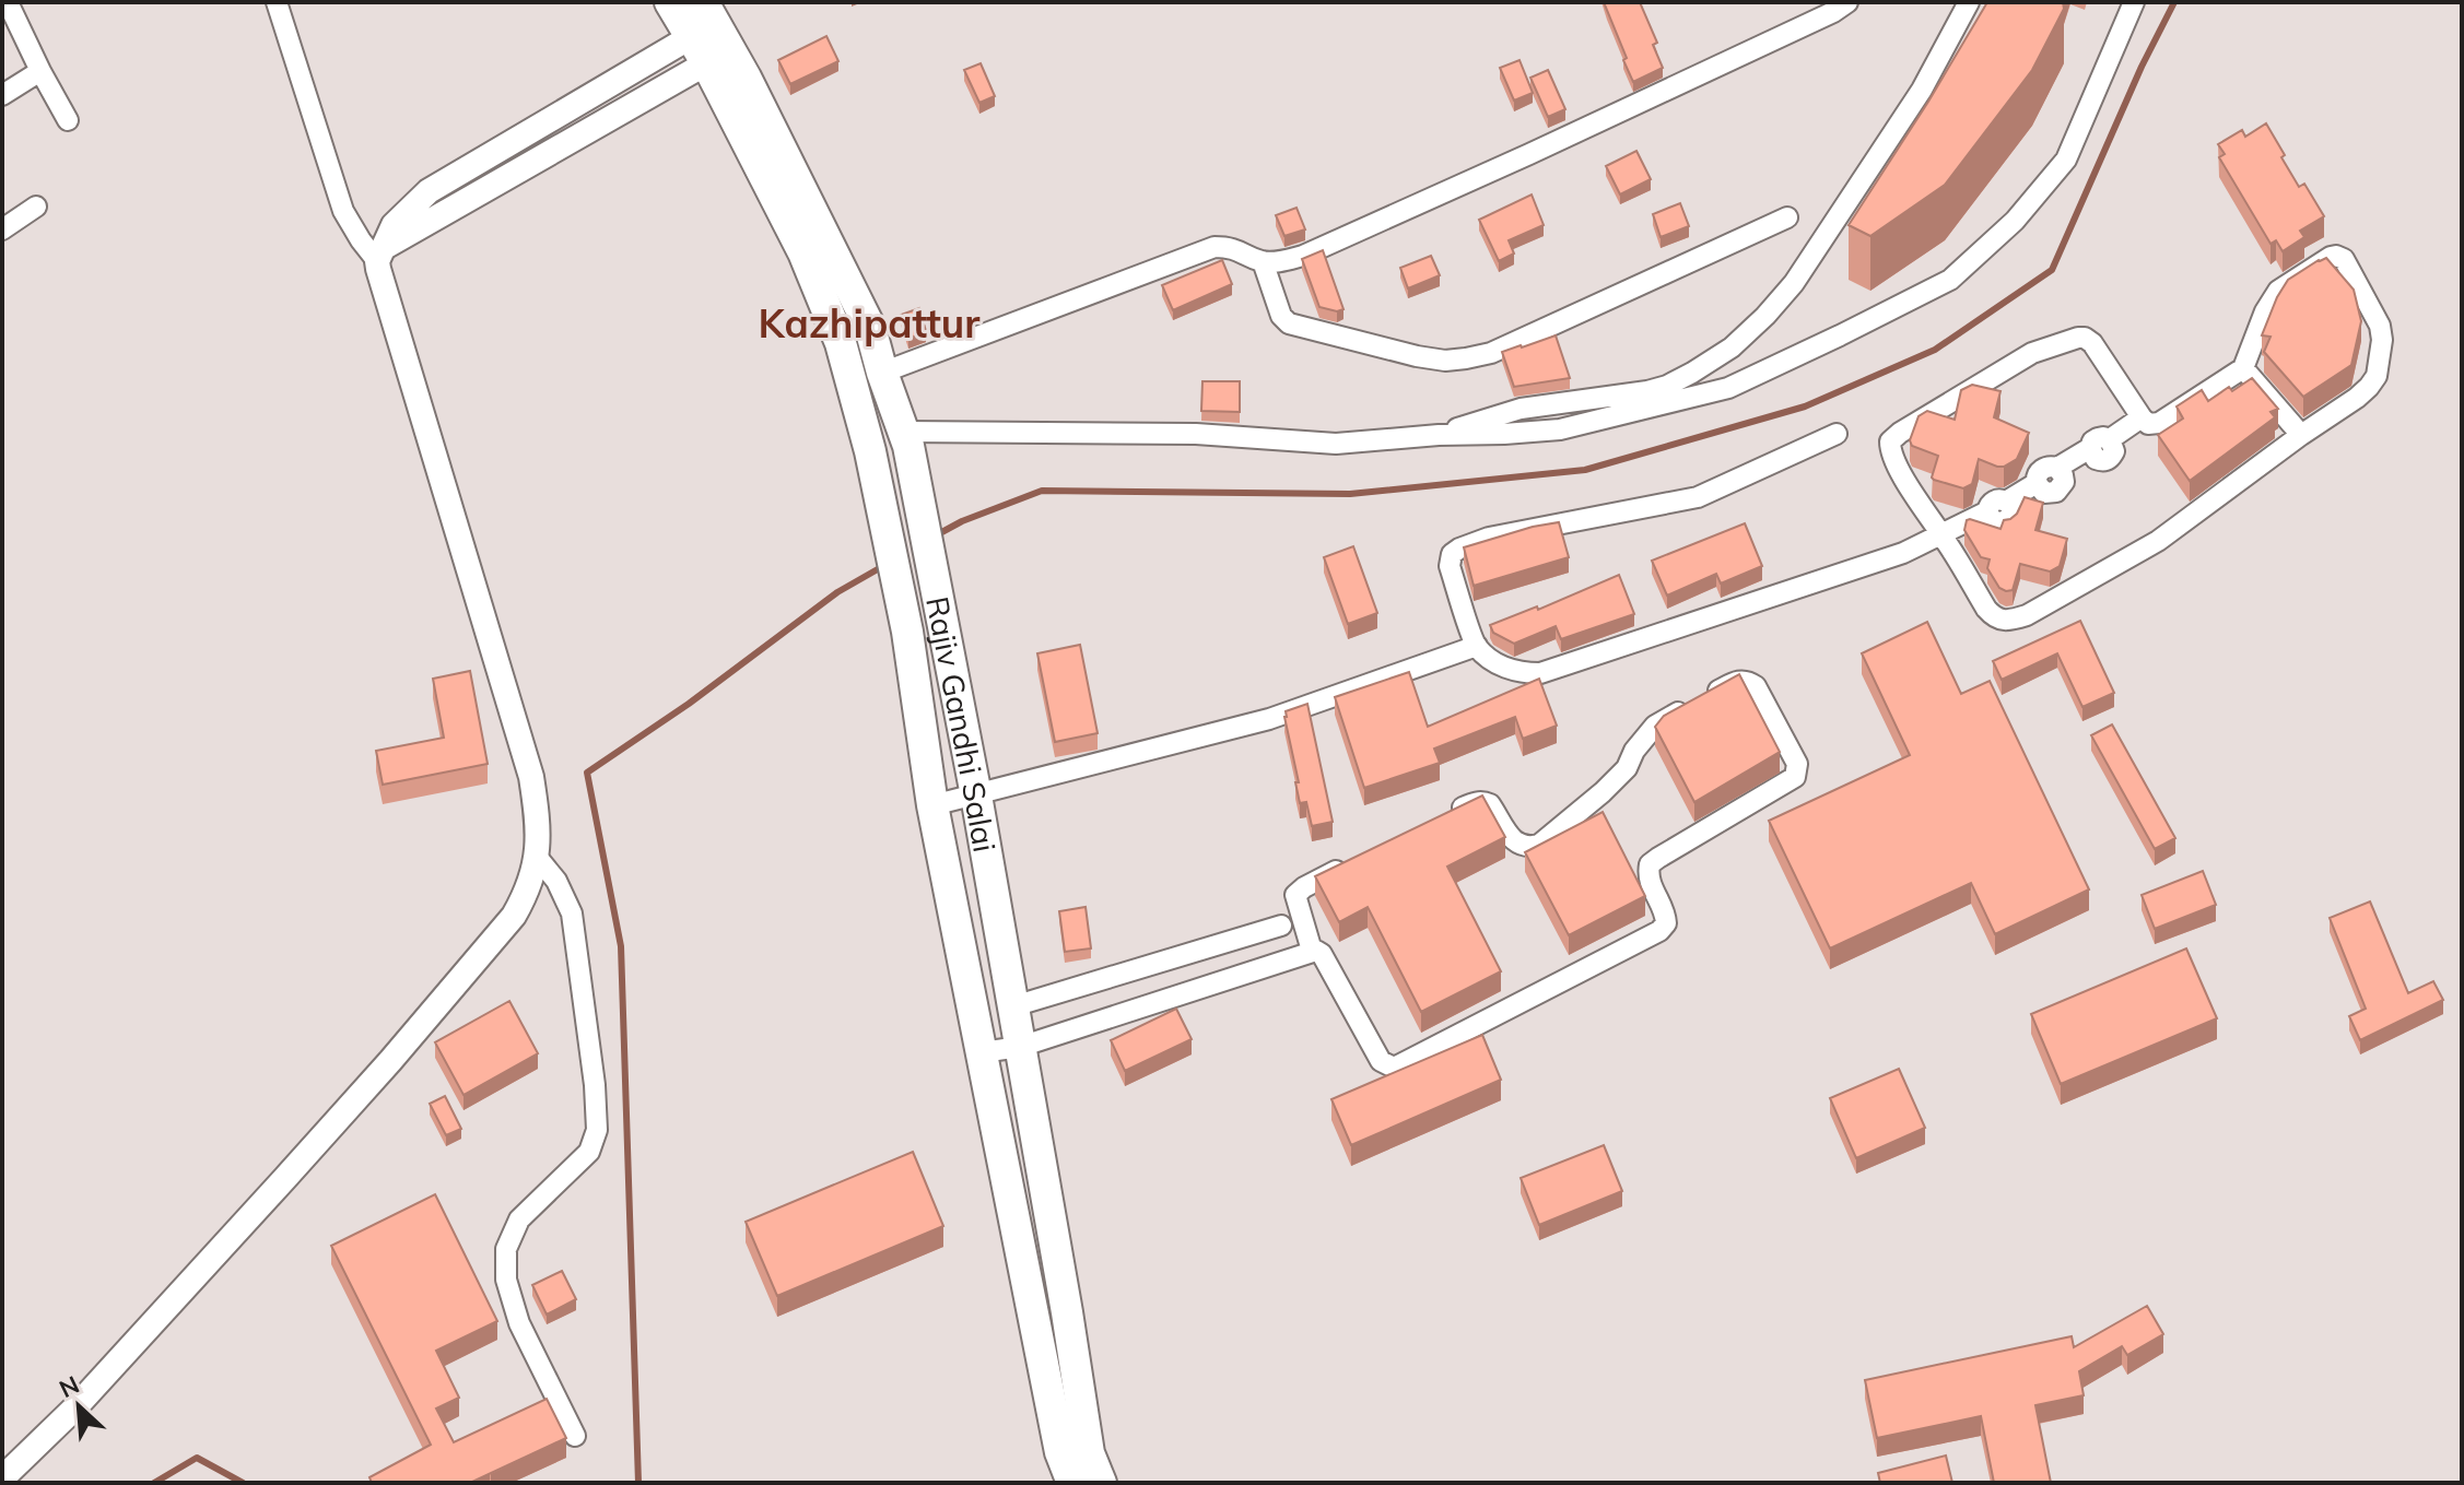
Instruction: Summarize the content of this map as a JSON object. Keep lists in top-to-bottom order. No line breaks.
{"streets":{"main road":["Rajiv Gandhi Salai"]},"districts":["Kazhipattur"],"north":"top left"}
